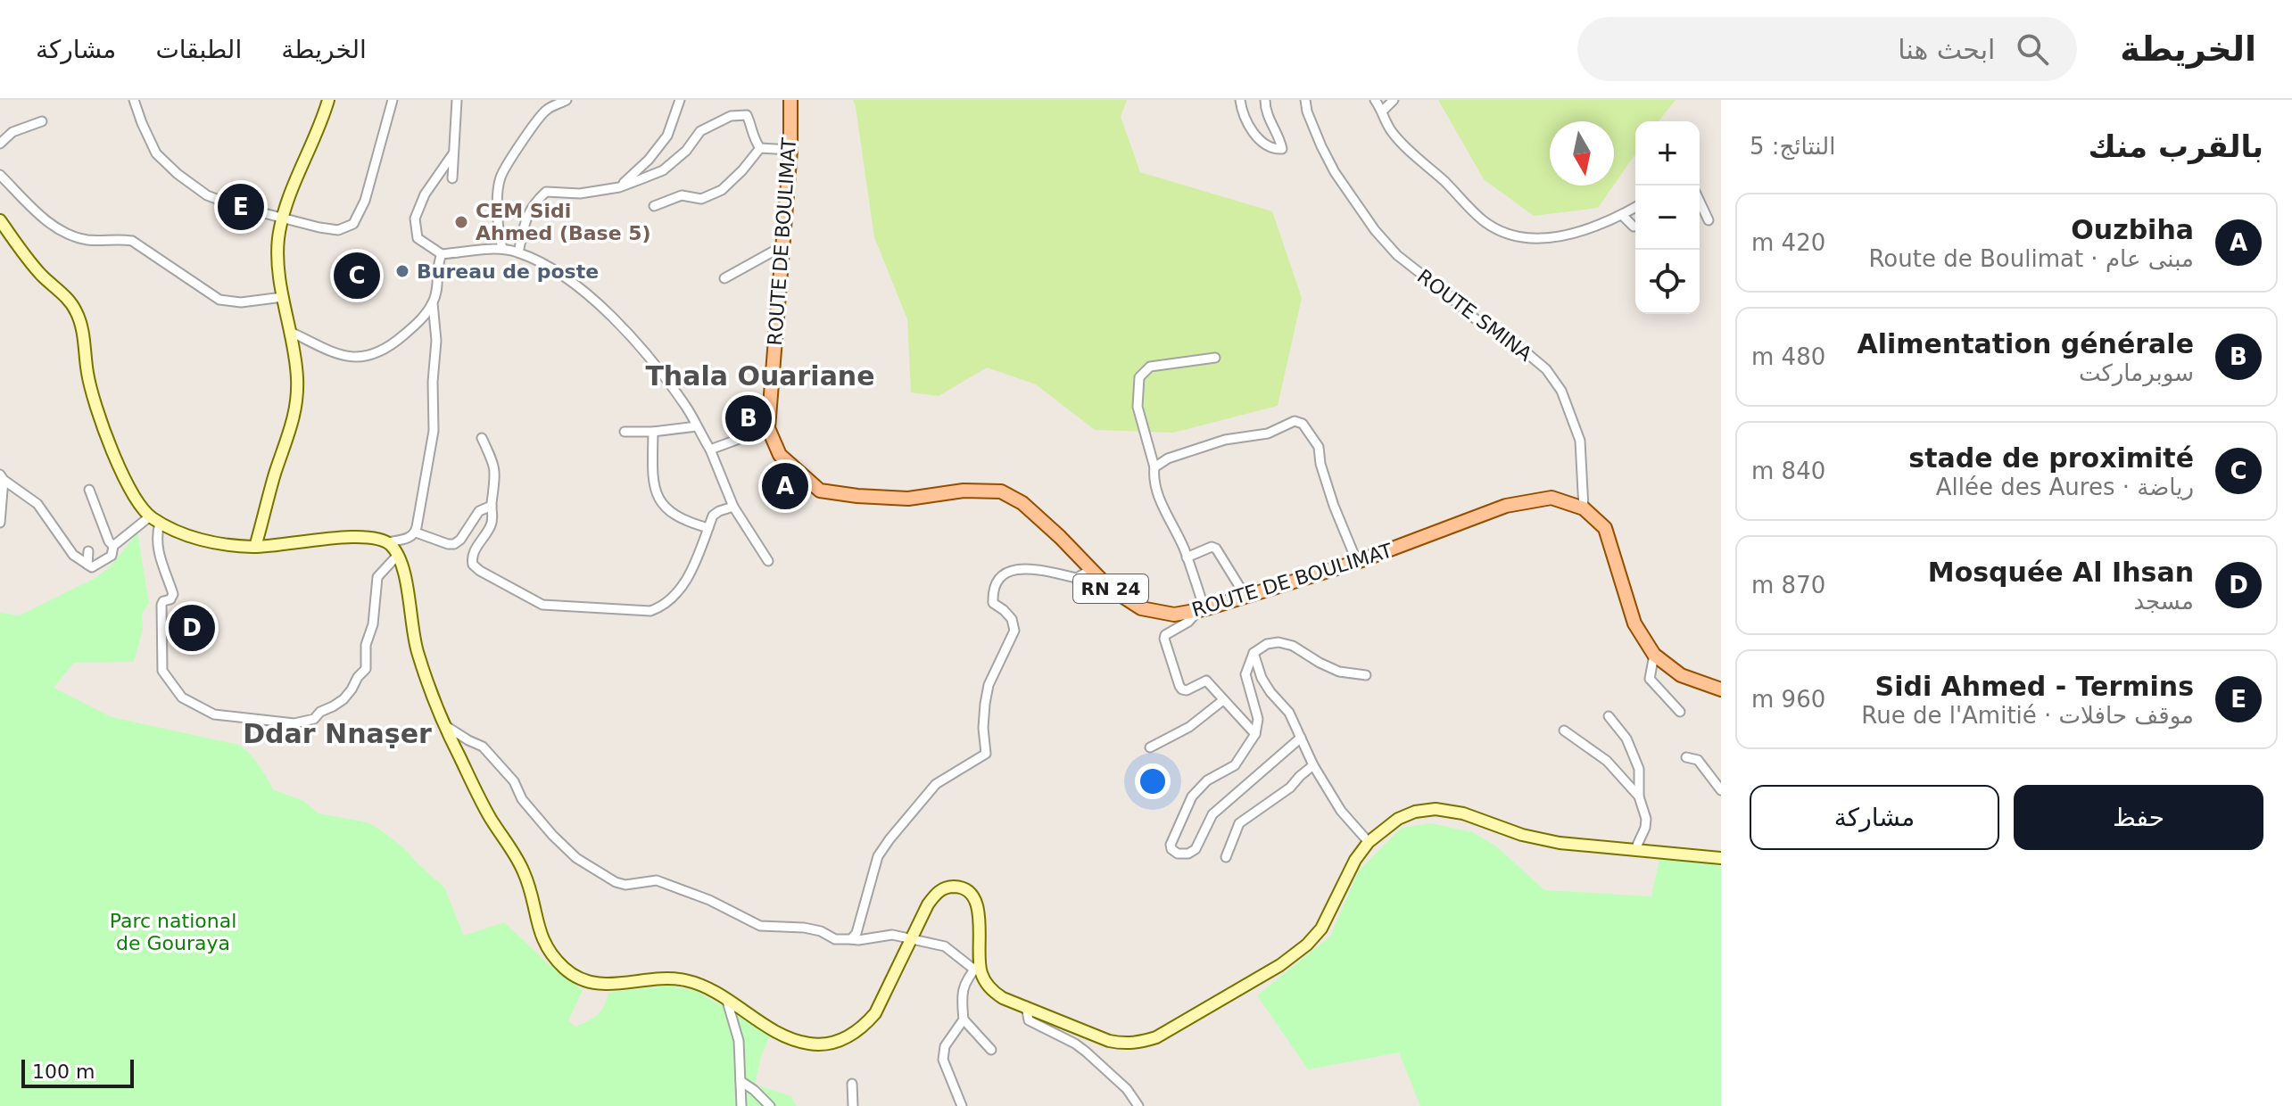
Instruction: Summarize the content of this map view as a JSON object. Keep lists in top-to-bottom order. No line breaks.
{"streets":{"main road":["ROUTE DE BOULIMAT","RN 24"],"street":["ROUTE SMINA"]},"crossings":[["ROUTE DE BOULIMAT","ROUTE SMINA"]],"districts":["Thala Ouariane","Ddar Nnaṣer"],"parks":["Parc national de Gouraya"],"places":["CEM Sidi Ahmed (Base 5)","Bureau de poste"],"scale_bar":"100 m","north":"bottom","page":{"header":"الخريطة","search":"ابحث هنا","nav":["الخريطة","الطبقات","مشاركة"],"heading":["بالقرب منك","النتائج: 5"],"map_buttons":["+","−"],"pins":["E","C","B","A","D"],"list":[{"mark":"A","name":"Ouzbiha","note":"مبنى عام · Route de Boulimat","value":"420 m"},{"mark":"B","name":"Alimentation générale","note":"سوبرماركت","value":"480 m"},{"mark":"C","name":"stade de proximité","note":"رياضة · Allée des Aures","value":"840 m"},{"mark":"D","name":"Mosquée Al Ihsan","note":"مسجد","value":"870 m"},{"mark":"E","name":"Sidi Ahmed - Termins","note":"موقف حافلات · Rue de l'Amitié","value":"960 m"}],"buttons":["حفظ","مشاركة"],"scale":"100 m"}}
